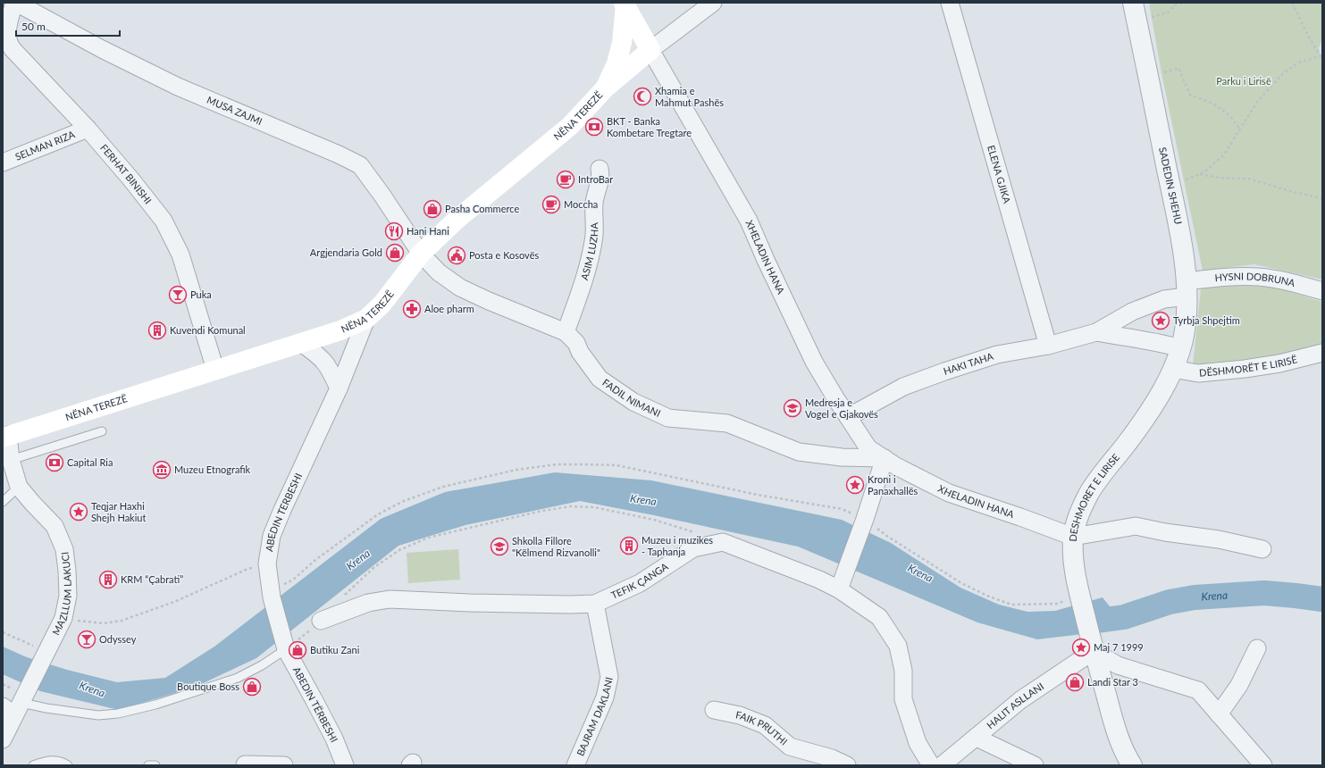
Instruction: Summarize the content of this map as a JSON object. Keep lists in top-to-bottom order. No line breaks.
{"streets":{"main road":["NËNA TEREZË"],"street":["MUSA ZAJMI","SELMAN RIZA","FERHAT BINISHI","ELENA GJIKA","SADEDIN SHEHU","ASIM LUZHA","XHELADIN HANA","HYSNI DOBRUNA","HAKI TAHA","DËSHMORËT E LIRISË","FADIL NIMANI","DESHMORET E LIRISE","ABEDIN TERBESHI","TEFIK ÇANGA","MAZLLUM LAKUCI","ABEDIN TËRBESHI","HALIT ASLLANI","BAJRAM DAKLANI","FAIK PRUTHI"]},"crossings":[["MUSA ZAJMI","NËNA TEREZË"],["MUSA ZAJMI","FERHAT BINISHI"],["MUSA ZAJMI","FADIL NIMANI"],["NËNA TEREZË","FERHAT BINISHI"],["NËNA TEREZË","XHELADIN HANA"],["NËNA TEREZË","FADIL NIMANI"],["NËNA TEREZË","ABEDIN TERBESHI"],["NËNA TEREZË","MAZLLUM LAKUCI"],["SELMAN RIZA","FERHAT BINISHI"],["ELENA GJIKA","HAKI TAHA"],["SADEDIN SHEHU","HYSNI DOBRUNA"],["SADEDIN SHEHU","HAKI TAHA"],["SADEDIN SHEHU","DËSHMORËT E LIRISË"],["SADEDIN SHEHU","DESHMORET E LIRISE"],["ASIM LUZHA","FADIL NIMANI"],["XHELADIN HANA","HAKI TAHA"],["XHELADIN HANA","FADIL NIMANI"],["XHELADIN HANA","DESHMORET E LIRISE"],["HYSNI DOBRUNA","HAKI TAHA"],["DËSHMORËT E LIRISË","DESHMORET E LIRISE"],["ABEDIN TERBESHI","ABEDIN TËRBESHI"],["TEFIK ÇANGA","BAJRAM DAKLANI"]],"water":["Krena"],"parks":["Parku i Lirisë"],"places":{"mosque":["Xhamia e Mahmut Pashës"],"bank":["BKT - Banka Kombetare Tregtare","Capital Ria"],"cafe":["IntroBar","Moccha"],"shop":["Pasha Commerce","Argjendaria Gold","Butiku Zani","Landi Star 3","Boutique Boss"],"restaurant":["Hani Hani"],"public building":["Posta e Kosovës"],"bar":["Puka","Odyssey"],"pharmacy":["Aloe pharm"],"place":["Tyrbja Shpejtim","Kroni i Panaxhallës","Teqjar Haxhi Shejh Hakiut","Maj 7 1999"],"building":["Kuvendi Komunal","Muzeu i muzikes - Taphanja","KRM “Çabrati”"],"school or university":["Medresja e Vogel e Gjakovës","Shkolla Fillore \"Këlmend Rizvanolli\""],"museum":["Muzeu Etnografik"]},"scale_bar":"50 m"}
